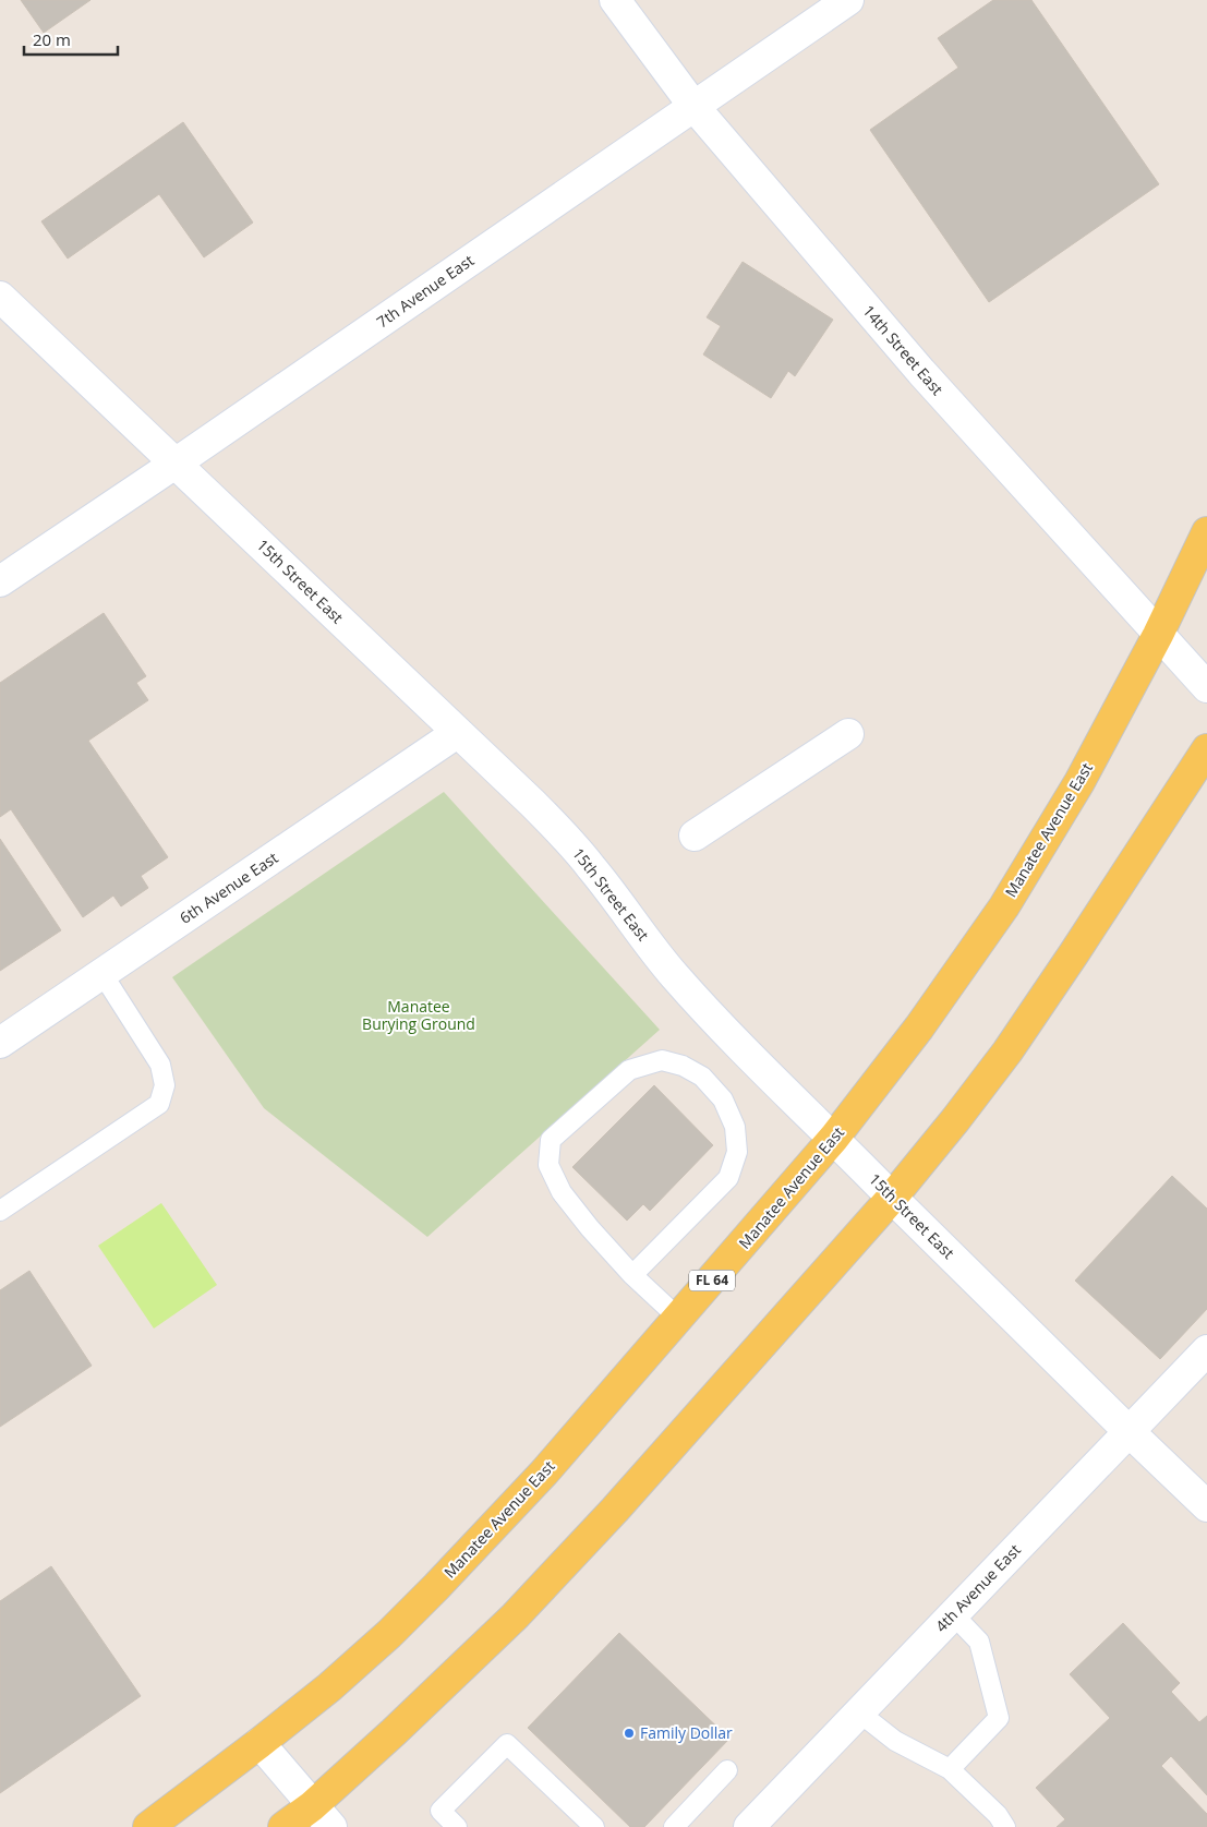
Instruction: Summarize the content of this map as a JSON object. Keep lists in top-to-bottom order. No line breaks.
{"streets":{"main road":["Manatee Avenue East","FL 64"],"street":["7th Avenue East","14th Street East","15th Street East","6th Avenue East","4th Avenue East"]},"crossings":[["7th Avenue East","14th Street East"],["7th Avenue East","15th Street East"],["14th Street East","Manatee Avenue East"],["15th Street East","Manatee Avenue East"],["15th Street East","6th Avenue East"],["15th Street East","4th Avenue East"]],"parks":["Manatee Burying Ground"],"places":["Family Dollar"],"scale_bar":"20 m"}
